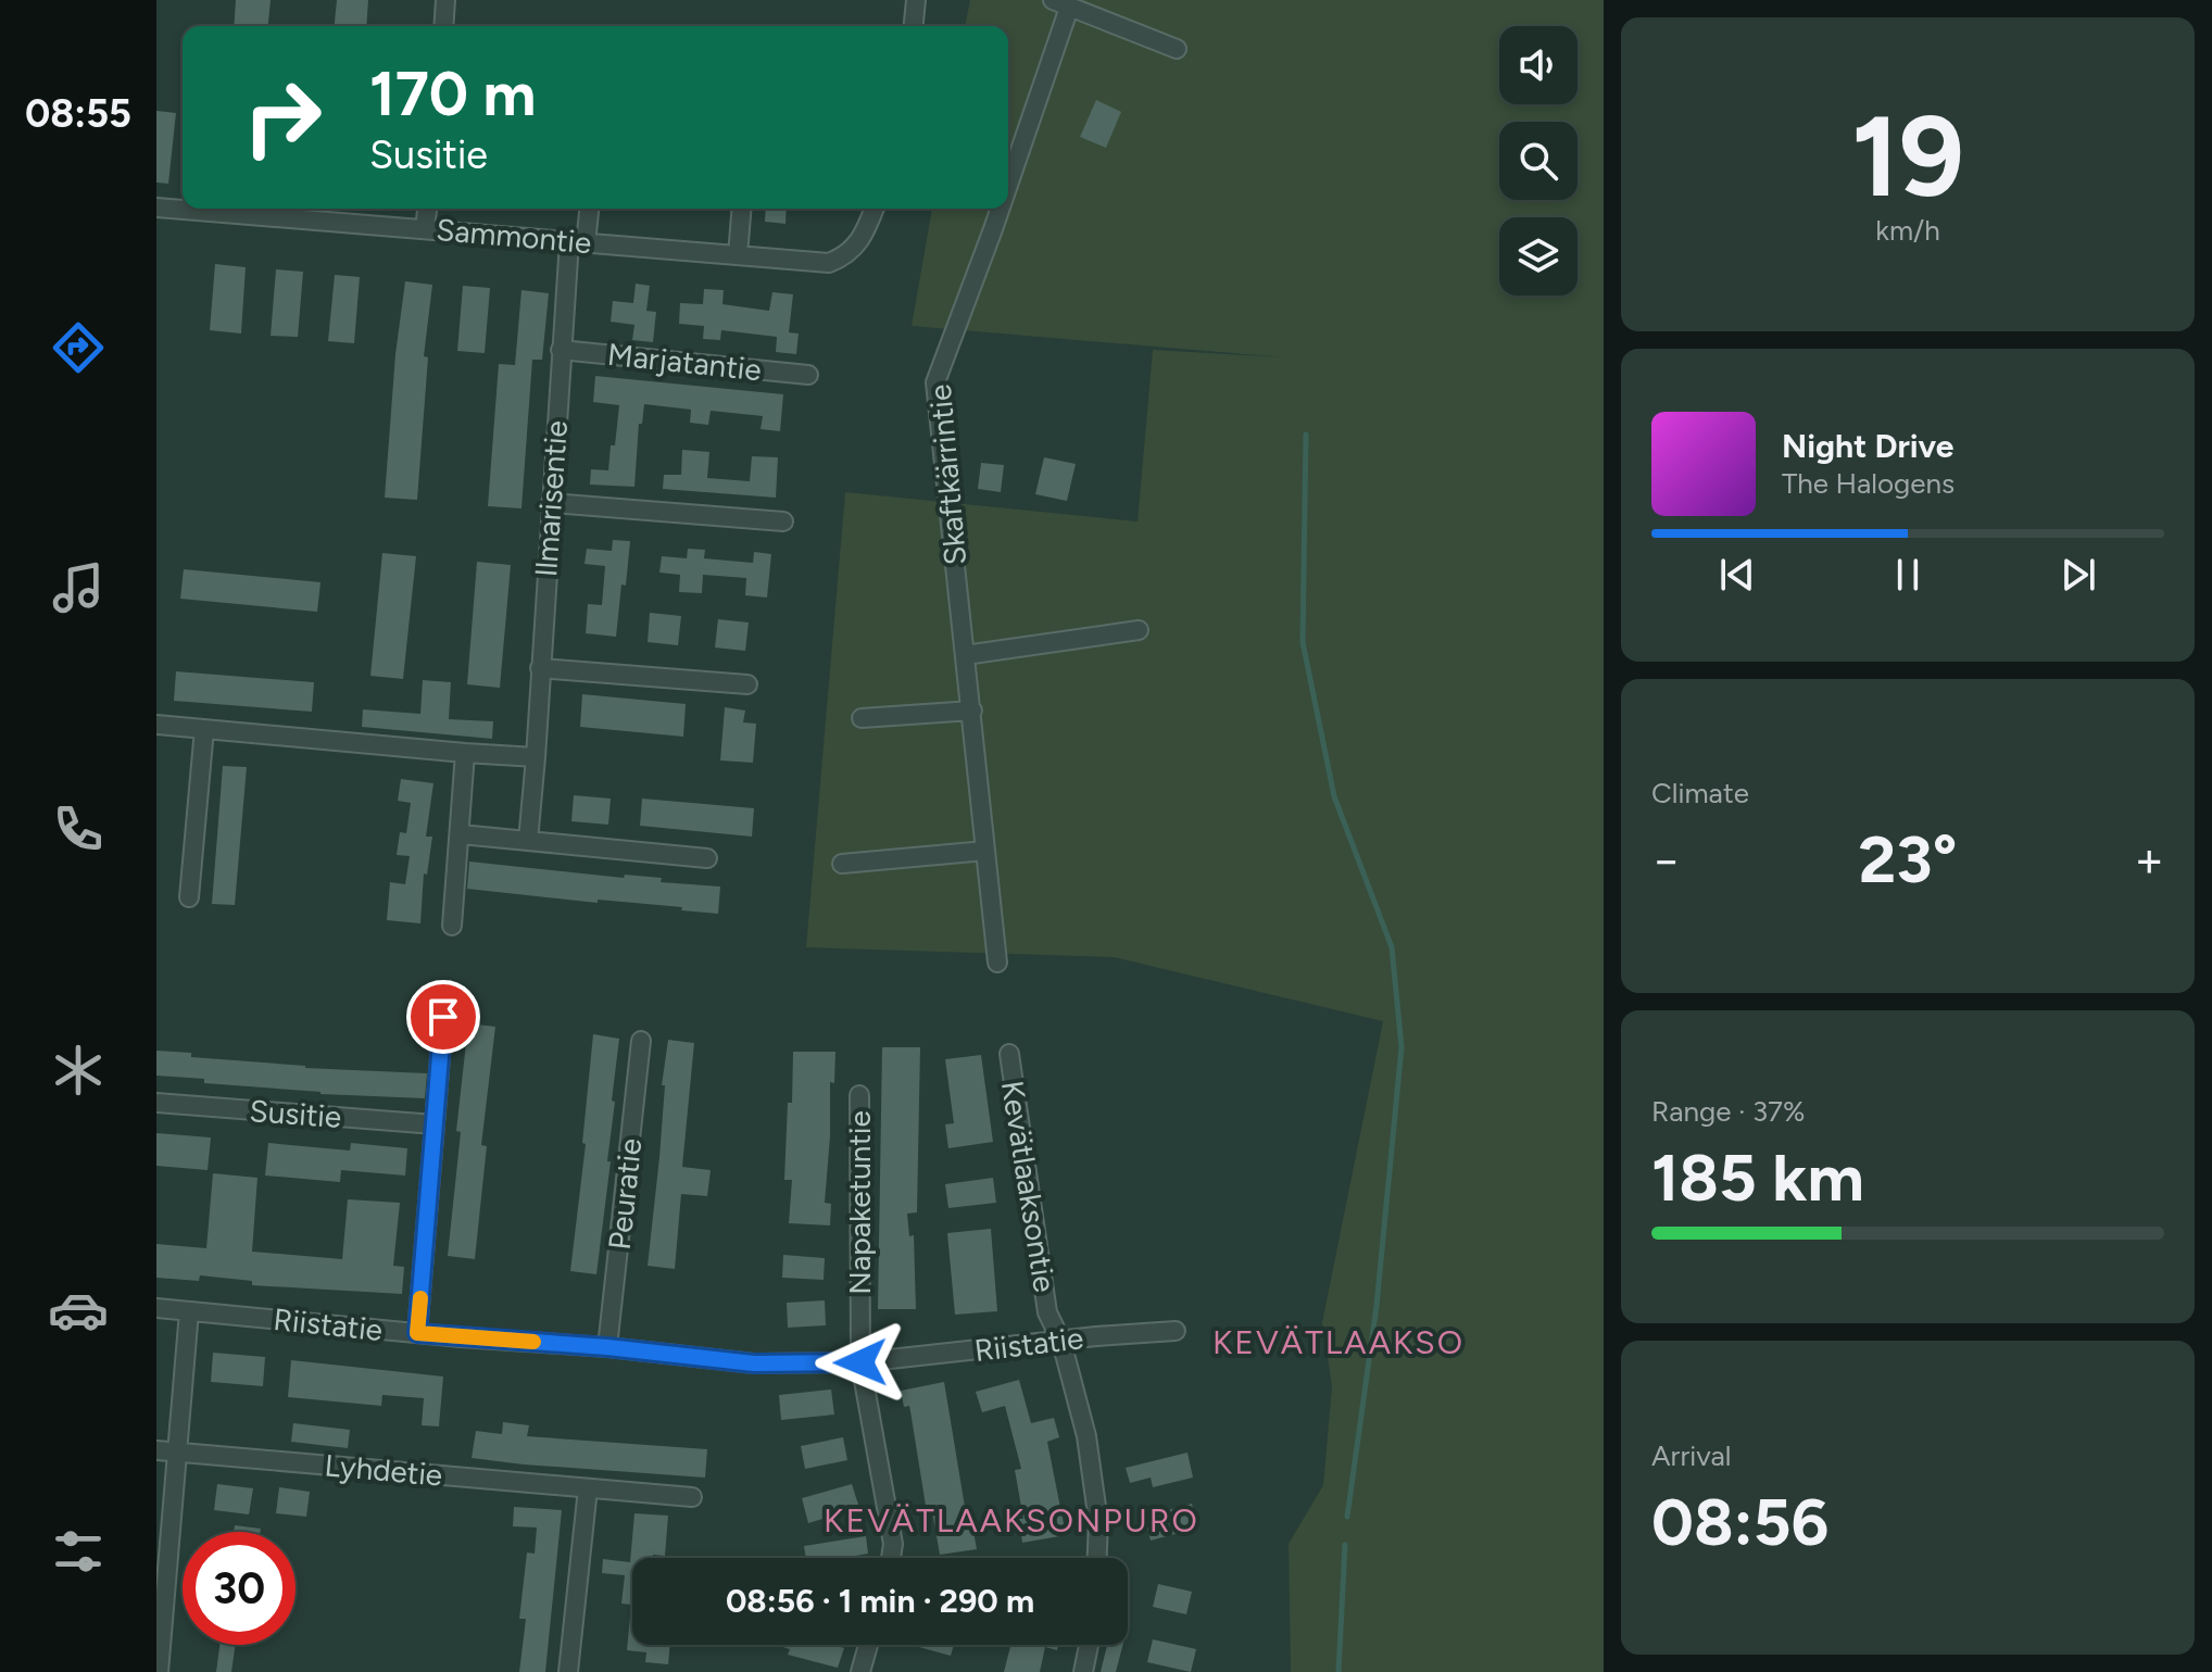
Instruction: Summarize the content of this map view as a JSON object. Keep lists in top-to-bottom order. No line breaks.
{"streets":{"street":["Sammontie","Marjatantie","Skaftkärrintie","Ilmarisentie","Susitie","Kevätlaaksontie","Peuratie","Napaketuntie","Riistatie","Lyhdetie"]},"crossings":[["Sammontie","Ilmarisentie"],["Marjatantie","Ilmarisentie"],["Kevätlaaksontie","Riistatie"],["Peuratie","Riistatie"],["Napaketuntie","Riistatie"]],"districts":["KEVÄTLAAKSO","KEVÄTLAAKSONPURO"],"page":{"tabs":"08:55","tile":[["19","km/h"],"Climate",["Range · 37%","185 km"],["Arrival","08:56"]],"turn":["170 m","Susitie"],"song":["Night Drive","The Halogens"],"heat":["−","23°","+"],"limit":"30","trip":"08:56 · 1 min · 290 m"}}
